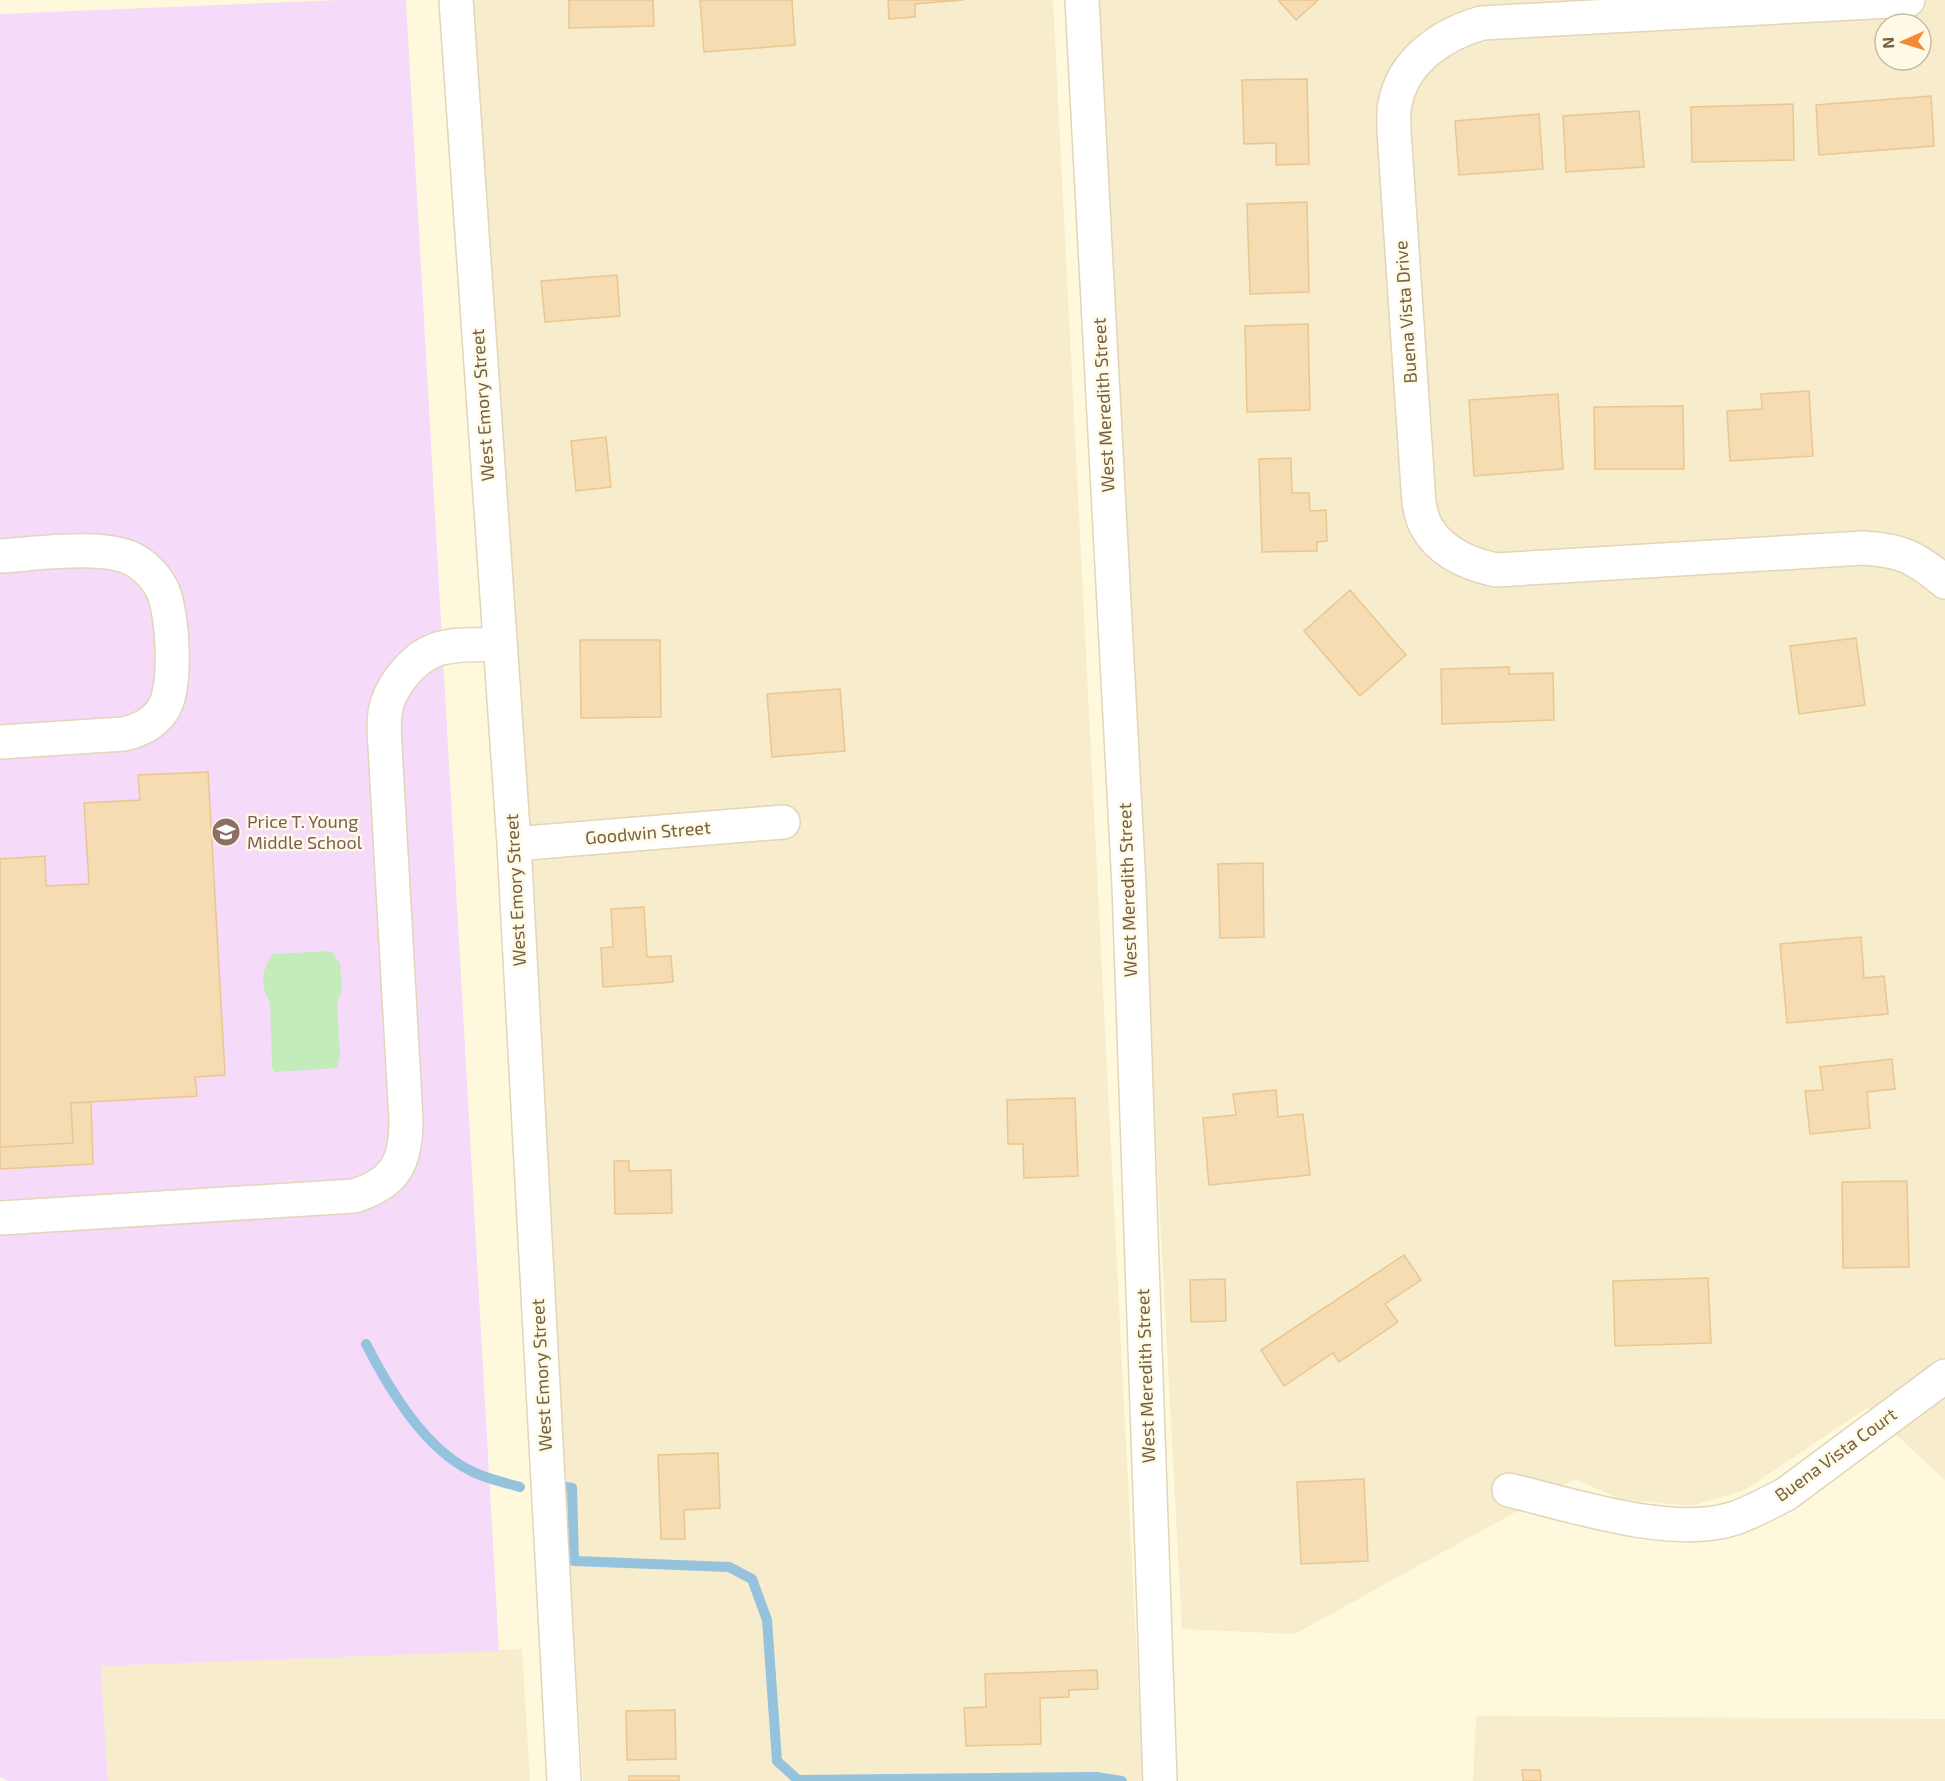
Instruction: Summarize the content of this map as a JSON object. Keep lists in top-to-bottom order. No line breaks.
{"streets":{"street":["Buena Vista Drive","West Emory Street","West Meredith Street","Goodwin Street","Buena Vista Court"]},"crossings":[["West Emory Street","Goodwin Street"]],"places":{"school or university":["Price T. Young Middle School"]},"north":"left"}
